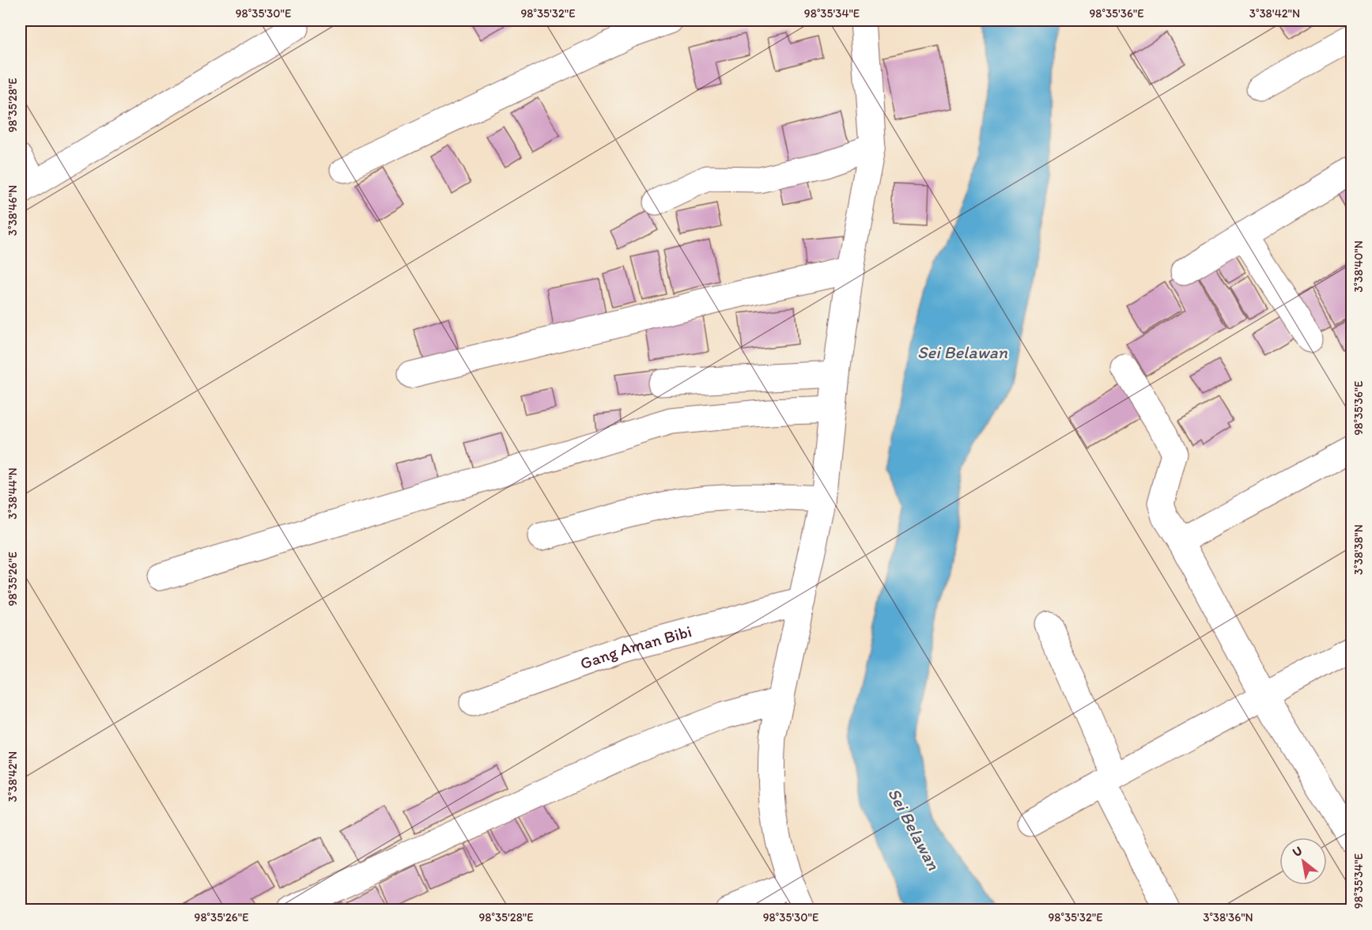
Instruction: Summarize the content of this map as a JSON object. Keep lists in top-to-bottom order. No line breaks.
{"streets":{"street":["Gang Aman Bibi"]},"water":["Sei Belawan"],"north":"top left","coordinates":["98°35'30\"E","98°35'32\"E","98°35'34\"E","98°35'36\"E","3°38'42\"N","98°35'28\"E","3°38'46\"N","3°38'40\"N","3°38'44\"N","3°38'38\"N","98°35'26\"E","3°38'36\"N"]}
